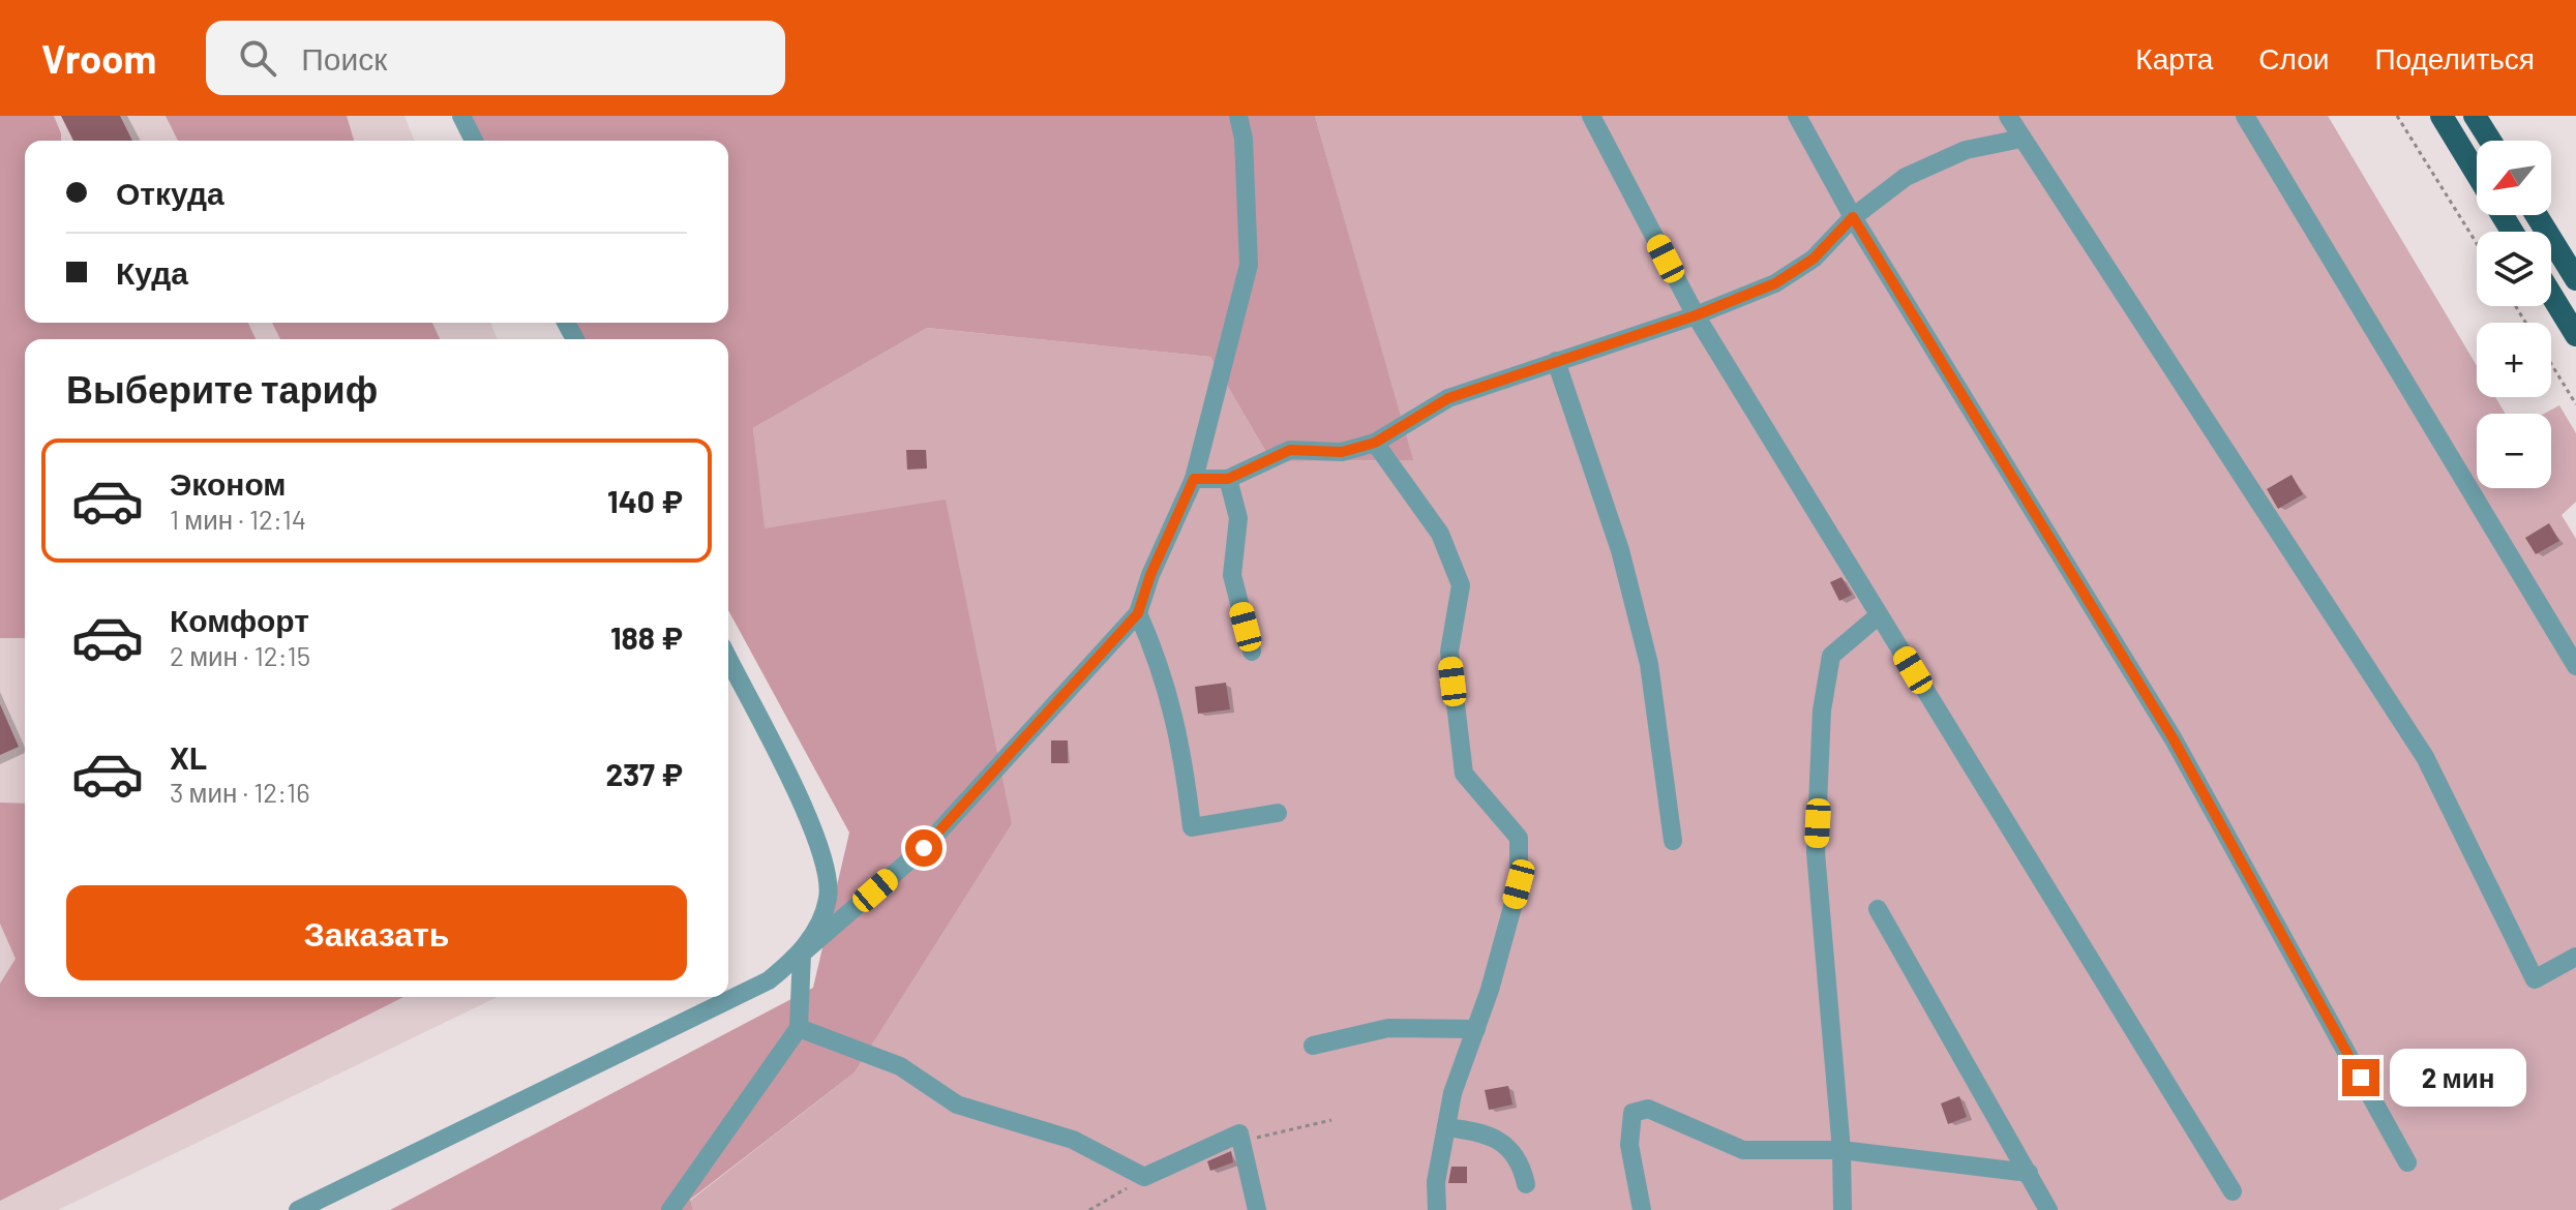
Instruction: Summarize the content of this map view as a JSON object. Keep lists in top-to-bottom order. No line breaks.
{"north":"bottom left","page":{"header":"Vroom","search":"Поиск","nav":["Карта","Слои","Поделиться"],"map_buttons":["+","−"],"banner":["Откуда","Куда"],"heading":"Выберите тариф","list":[{"name":"Эконом","note":"1 мин · 12:14","value":"140 ₽"},{"name":"Комфорт","note":"2 мин · 12:15","value":"188 ₽"},{"name":"XL","note":"3 мин · 12:16","value":"237 ₽"}],"buttons":"Заказать","bubble":"2 мин"}}
